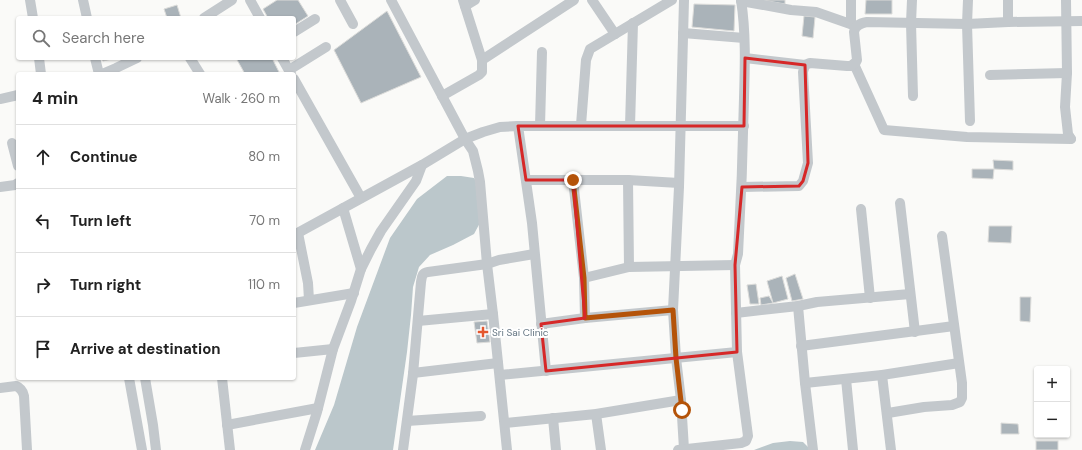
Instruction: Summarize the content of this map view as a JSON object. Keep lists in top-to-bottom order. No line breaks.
{"places":{"health":["Sri Sai Clinic"]},"page":{"search":"Search here","heading":["4 min","Walk · 260 m"],"list":[["Continue","80 m"],["Turn left","70 m"],["Turn right","110 m"],"Arrive at destination"],"map_buttons":["+","−"]}}
